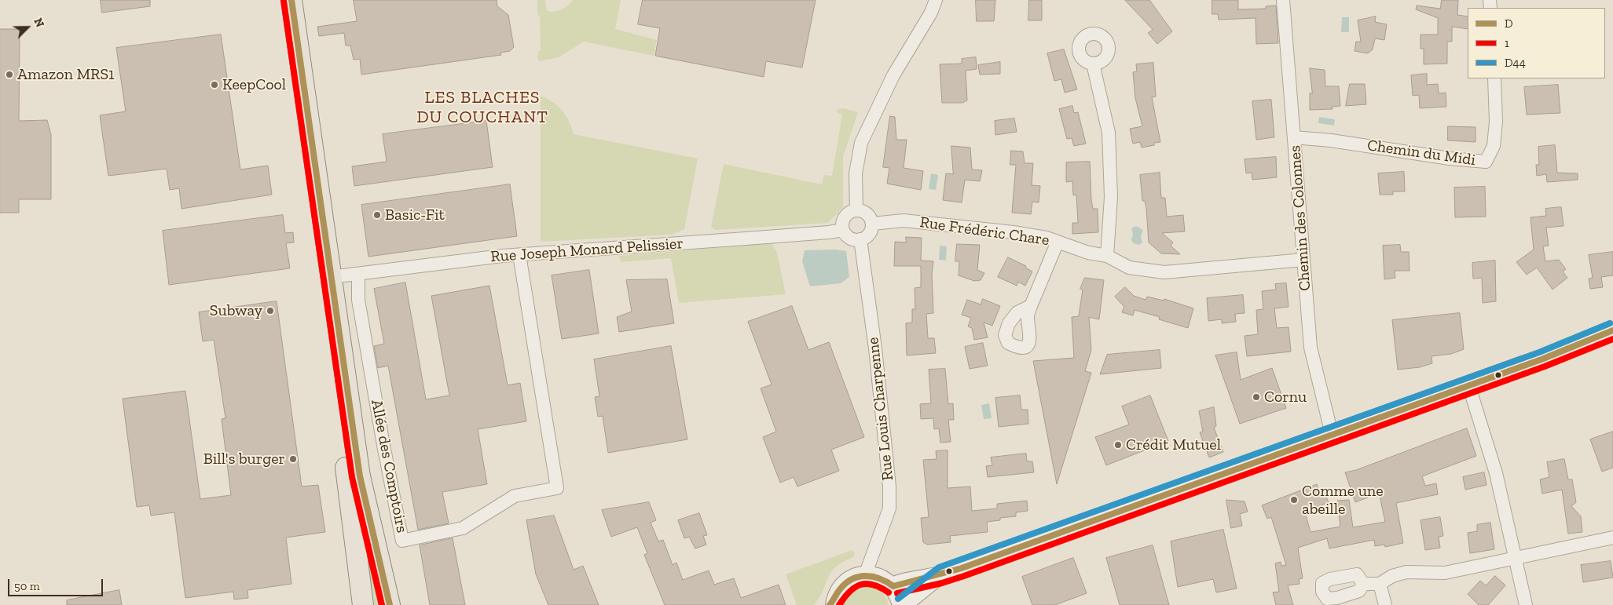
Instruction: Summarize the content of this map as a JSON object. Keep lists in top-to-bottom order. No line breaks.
{"streets":{"street":["Chemin du Midi","Chemin des Colonnes","Rue Frédéric Chare","Rue Joseph Monard Pelissier","Rue Louis Charpenne","Allée des Comptoirs"]},"crossings":[["Chemin du Midi","Chemin des Colonnes"],["Chemin des Colonnes","Rue Frédéric Chare"],["Rue Frédéric Chare","Rue Joseph Monard Pelissier"],["Rue Frédéric Chare","Rue Louis Charpenne"],["Rue Joseph Monard Pelissier","Rue Louis Charpenne"],["Rue Joseph Monard Pelissier","Allée des Comptoirs"]],"districts":["LES BLACHES DU COUCHANT"],"places":["Amazon MRS1","KeepCool","Basic-Fit","Subway","Cornu","Crédit Mutuel","Bill's burger","Comme une abeille"],"lines":["transit line D","transit line 1","transit line D44"],"legend":["D","1","D44"],"scale_bar":"50 m","north":"top right"}
